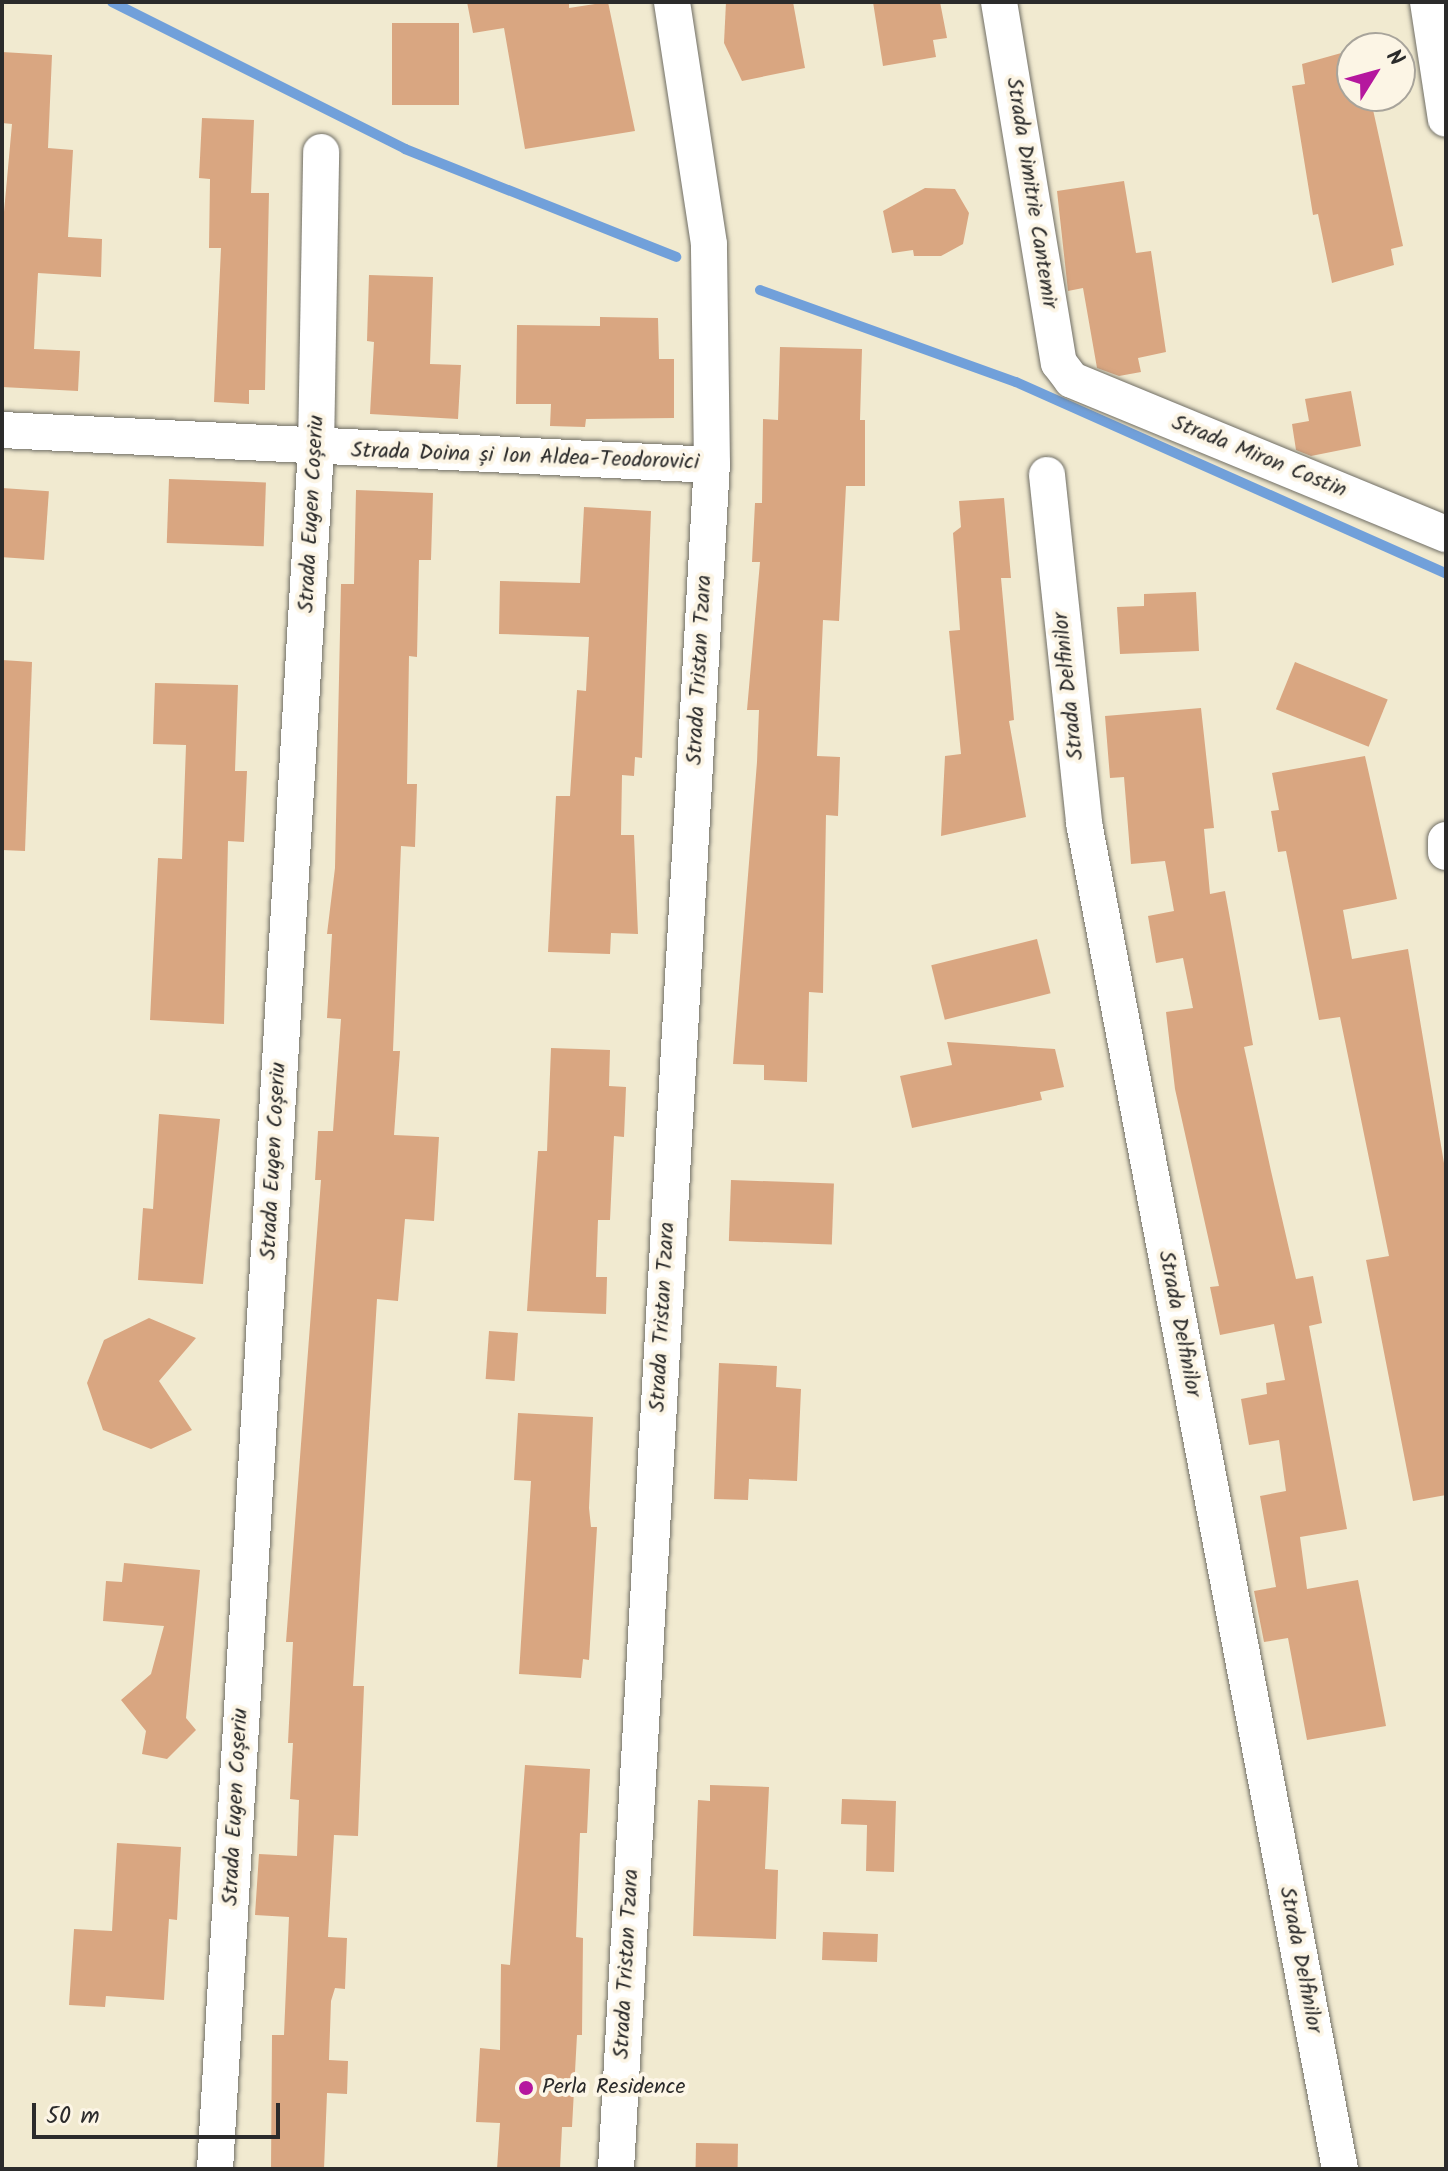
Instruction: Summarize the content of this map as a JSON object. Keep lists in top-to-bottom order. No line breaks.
{"streets":{"street":["Strada Dimitrie Cantemir","Strada Doina și Ion Aldea-Teodorovici","Strada Miron Costin","Strada Eugen Coșeriu","Strada Tristan Tzara","Strada Delfinilor"]},"crossings":[["Strada Dimitrie Cantemir","Strada Miron Costin"],["Strada Doina și Ion Aldea-Teodorovici","Strada Eugen Coșeriu"],["Strada Doina și Ion Aldea-Teodorovici","Strada Tristan Tzara"]],"places":["Perla Residence"],"scale_bar":"50 m","north":"top right"}
